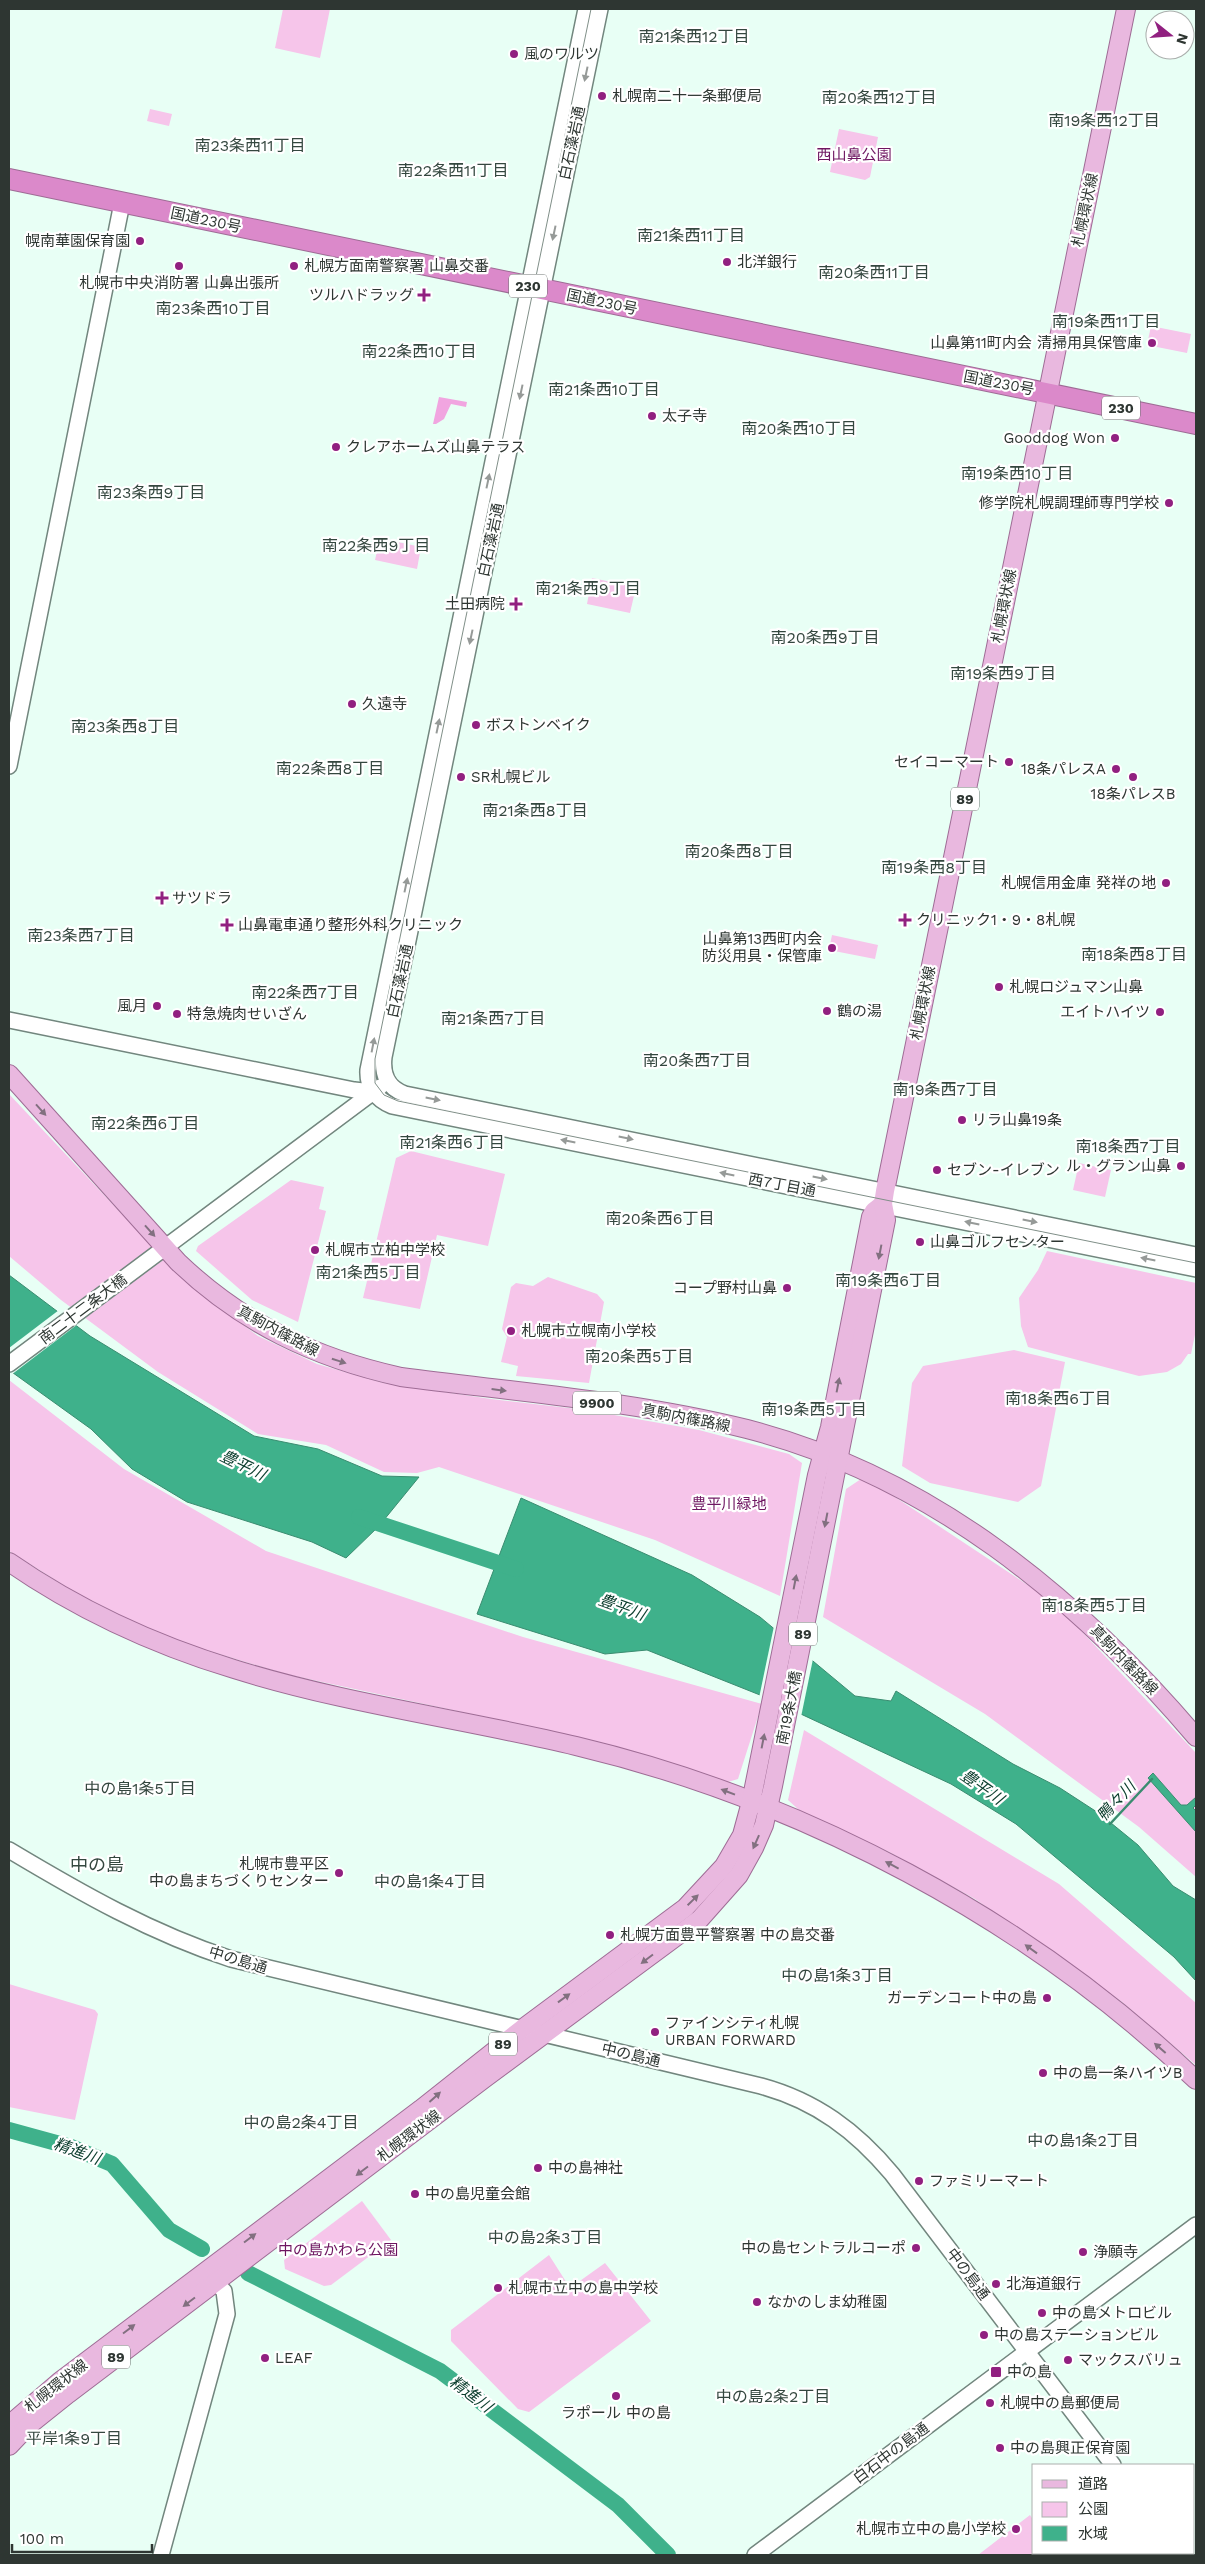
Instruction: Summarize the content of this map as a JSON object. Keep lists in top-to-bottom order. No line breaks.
{"streets":{"highway":["国道230号","230"],"main road":["札幌環状線","89","真駒内篠路線","9900","南19条大橋"],"street":["白石藻岩通","西7丁目通","南二十二条大橋","中の島通","白石中の島通"]},"crossings":[["白石藻岩通","国道230号"],["白石藻岩通","西7丁目通"],["札幌環状線","国道230号"],["札幌環状線","西7丁目通"],["札幌環状線","真駒内篠路線"],["札幌環状線","南19条大橋"],["札幌環状線","中の島通"],["南二十二条大橋","真駒内篠路線"],["真駒内篠路線","南19条大橋"],["中の島通","白石中の島通"]],"one_way":["真駒内篠路線"],"districts":["南21条西12丁目","南20条西12丁目","南19条西12丁目","南23条西11丁目","南22条西11丁目","南21条西11丁目","南20条西11丁目","南23条西10丁目","南19条西11丁目","南22条西10丁目","南21条西10丁目","南20条西10丁目","南19条西10丁目","南23条西9丁目","南22条西9丁目","南21条西9丁目","南20条西9丁目","南19条西9丁目","南23条西8丁目","南22条西8丁目","南21条西8丁目","南20条西8丁目","南19条西8丁目","南23条西7丁目","南18条西8丁目","南22条西7丁目","南21条西7丁目","南20条西7丁目","南19条西7丁目","南22条西6丁目","南21条西6丁目","南18条西7丁目","南20条西6丁目","南21条西5丁目","南19条西6丁目","南20条西5丁目","南18条西6丁目","南19条西5丁目","南18条西5丁目","中の島1条5丁目","中の島","中の島1条4丁目","中の島1条3丁目","中の島2条4丁目","中の島1条2丁目","中の島2条3丁目","中の島2条2丁目","平岸1条9丁目"],"water":["豊平川","鴨々川","精進川"],"parks":["西山鼻公園","豊平川緑地","中の島かわら公園"],"places":{"other":["風のワルツ","札幌南二十一条郵便局","幌南華園保育園","北洋銀行","札幌市中央消防署 山鼻出張所","札幌方面南警察署 山鼻交番","山鼻第11町内会 清掃用具保管庫","太子寺","Gooddog Won","クレアホームズ山鼻テラス","修学院札幌調理師専門学校","久遠寺","ボストンベイク","セイコーマート","18条パレスA","SR札幌ビル","18条パレスB","札幌信用金庫 発祥の地","山鼻第13西町内会 防災用具・保管庫","札幌ロジュマン山鼻","風月","鶴の湯","エイトハイツ","特急焼肉せいざん","リラ山鼻19条","ル・グラン山鼻","セブン-イレブン","山鼻ゴルフセンター","札幌市立柏中学校","コープ野村山鼻","札幌市立幌南小学校","札幌市豊平区 中の島まちづくりセンター","札幌方面豊平警察署 中の島交番","ガーデンコート中の島","ファインシティ札幌 URBAN FORWARD","中の島一条ハイツB","中の島神社","ファミリーマート","中の島児童会館","中の島セントラルコーポ","浄願寺","北海道銀行","札幌市立中の島中学校","なかのしま幼稚園","中の島メトロビル","中の島ステーションビル","LEAF","マックスバリュ","ラポール 中の島","札幌中の島郵便局","中の島興正保育園","札幌市立中の島小学校"],"health":["ツルハドラッグ","土田病院","サツドラ","クリニック1・9・8札幌","山鼻電車通り整形外科クリニック"],"transit":["中の島"]},"legend":["道路","公園","水域"],"scale_bar":"100 m","north":"right"}
